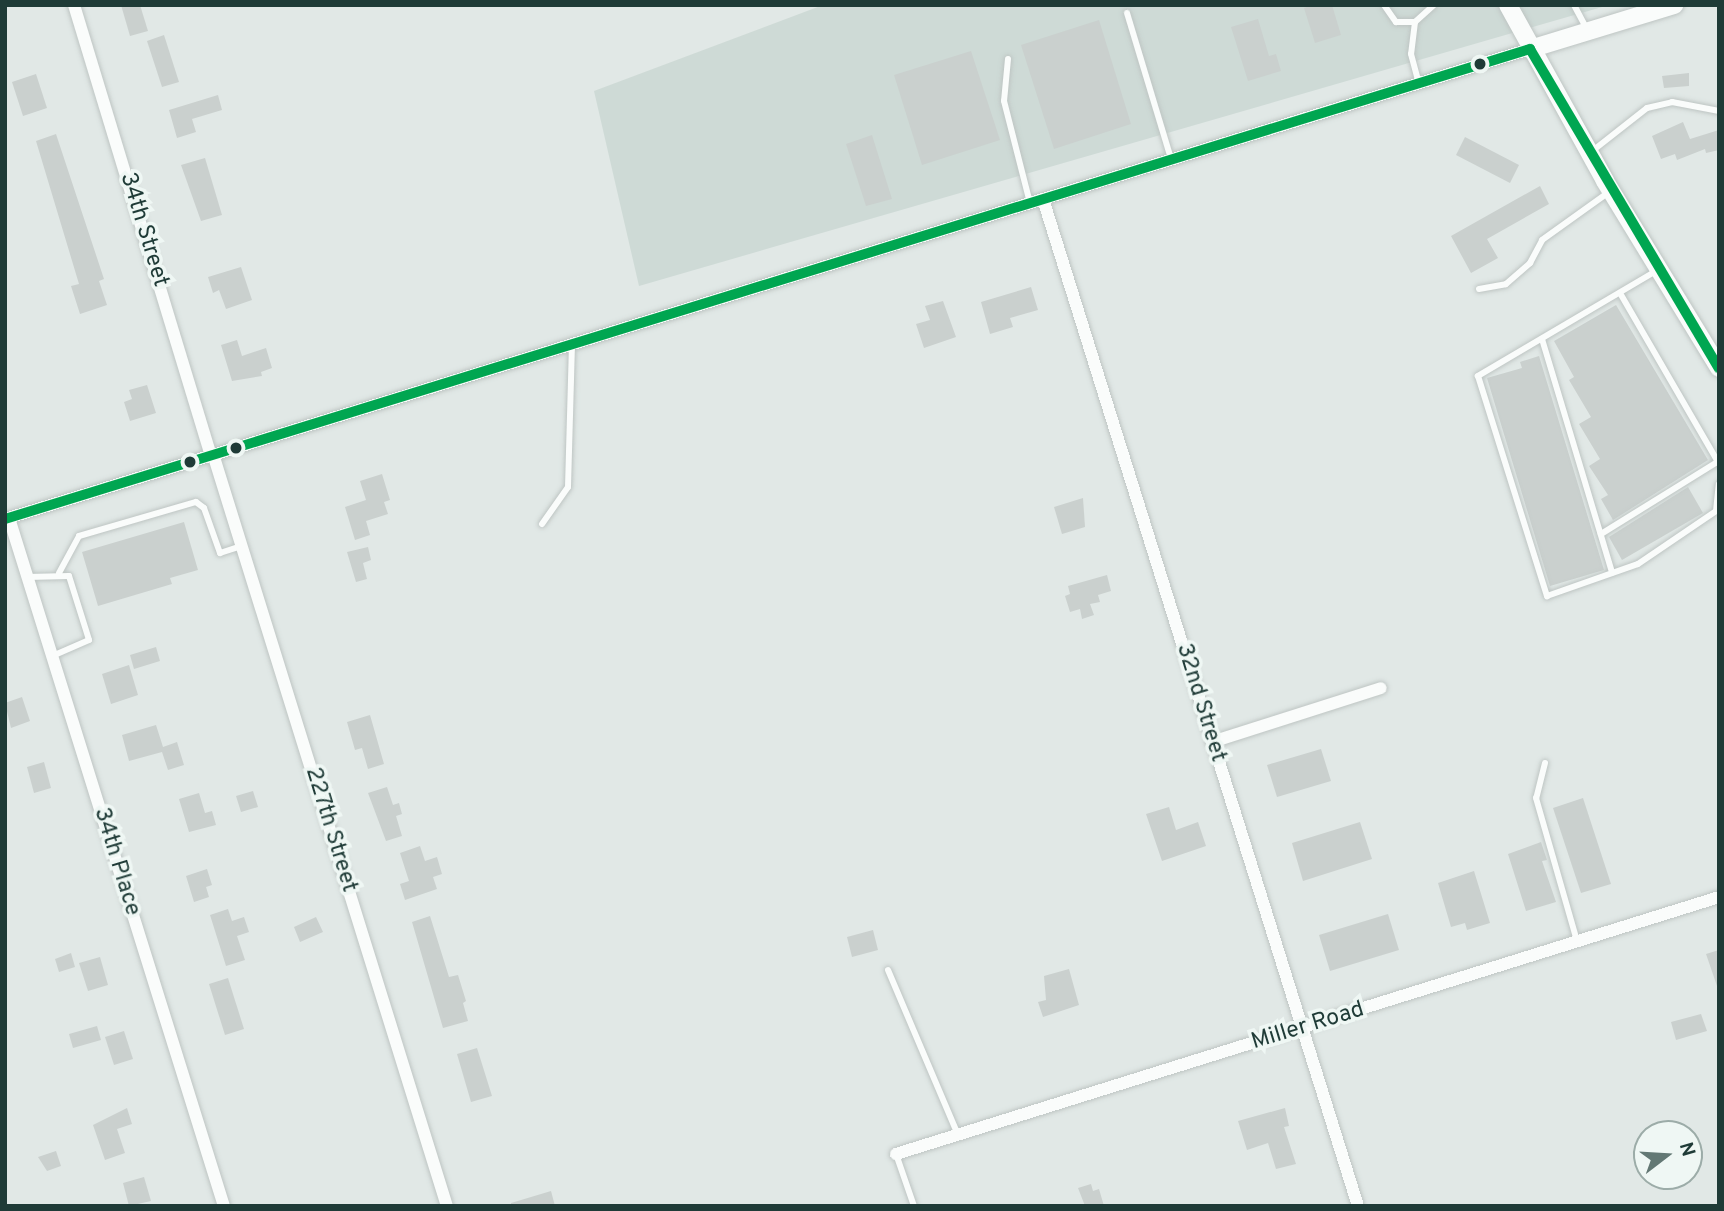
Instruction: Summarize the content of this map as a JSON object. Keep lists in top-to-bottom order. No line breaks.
{"streets":{"street":["34th Street","32nd Street","227th Street","34th Place","Miller Road"]},"crossings":[["34th Street","227th Street"],["32nd Street","Miller Road"]],"north":"right"}
